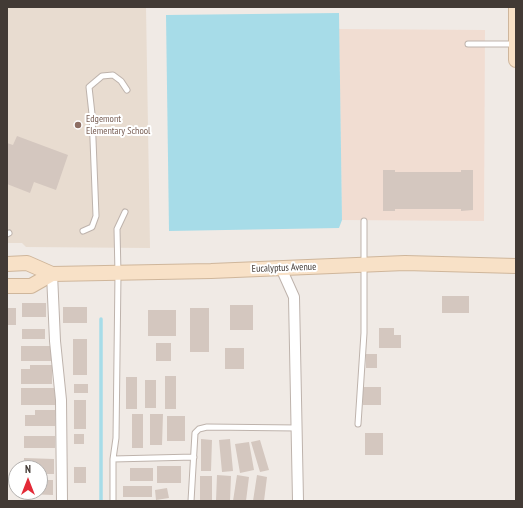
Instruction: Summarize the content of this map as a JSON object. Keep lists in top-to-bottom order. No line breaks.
{"streets":{"main road":["Eucalyptus Avenue"]},"places":["Edgemont Elementary School"],"north":"top"}
